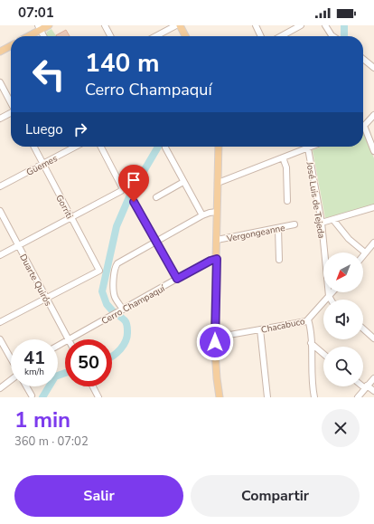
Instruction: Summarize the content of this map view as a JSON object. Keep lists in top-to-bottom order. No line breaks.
{"streets":{"street":["Güemes","José Luis de Tejeda","Gorriti","Vergongeanne","Duarte Quirós","Cerro Champaquí","Chacabuco"]},"crossings":[["Güemes","Gorriti"],["José Luis de Tejeda","Chacabuco"],["Gorriti","Duarte Quirós"],["Duarte Quirós","Cerro Champaquí"]],"north":"bottom left","page":{"status":"07:01","turn":["140 m","Cerro Champaquí"],"then":"Luego","speed":"41 km/h","limit":"50","heading":["1 min","360 m · 07:02"],"buttons":["Salir","Compartir"]}}
